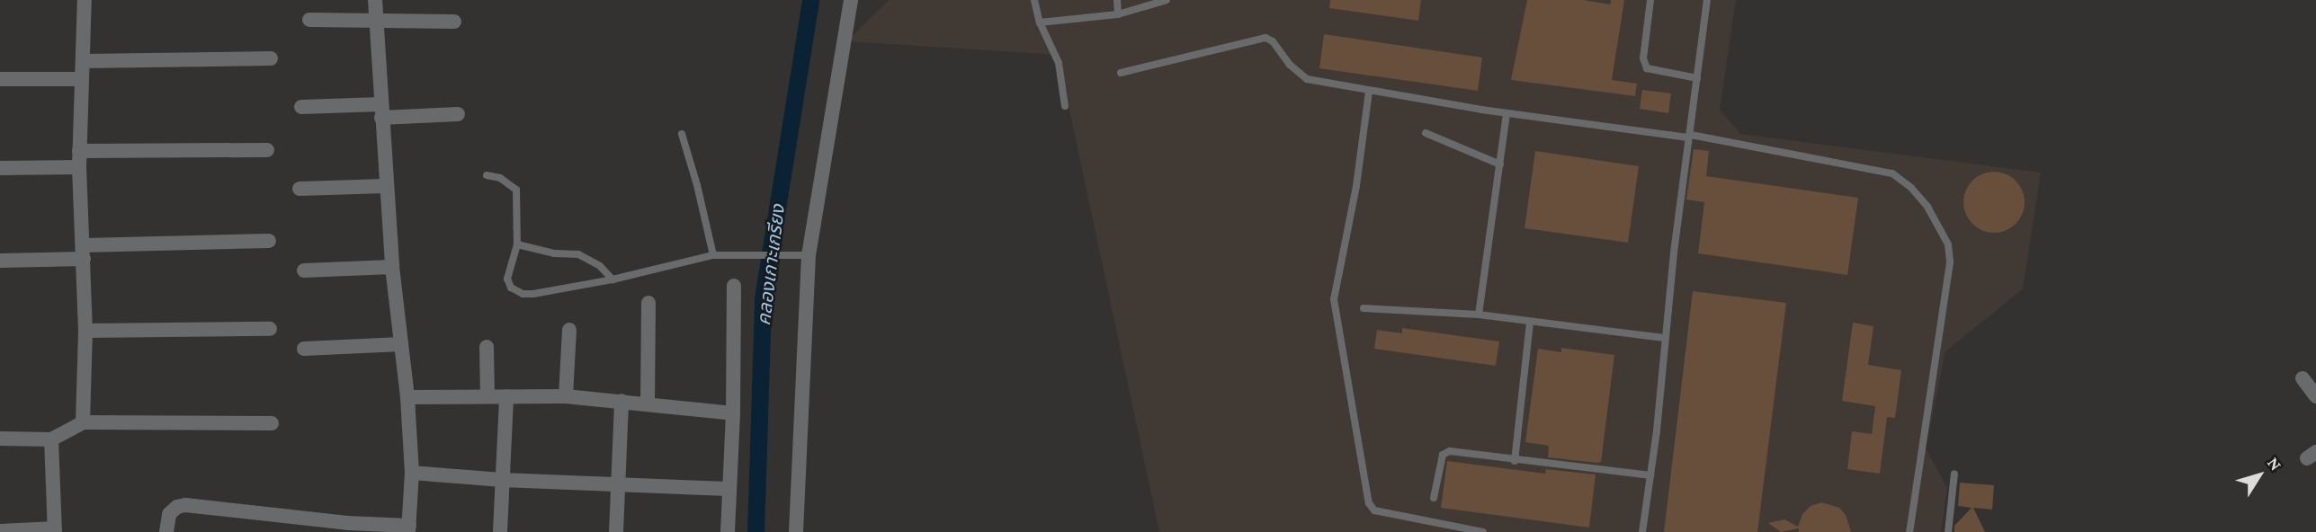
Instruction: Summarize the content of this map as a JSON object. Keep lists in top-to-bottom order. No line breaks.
{"water":["คลองเกาะเกรียง"],"north":"top right"}
